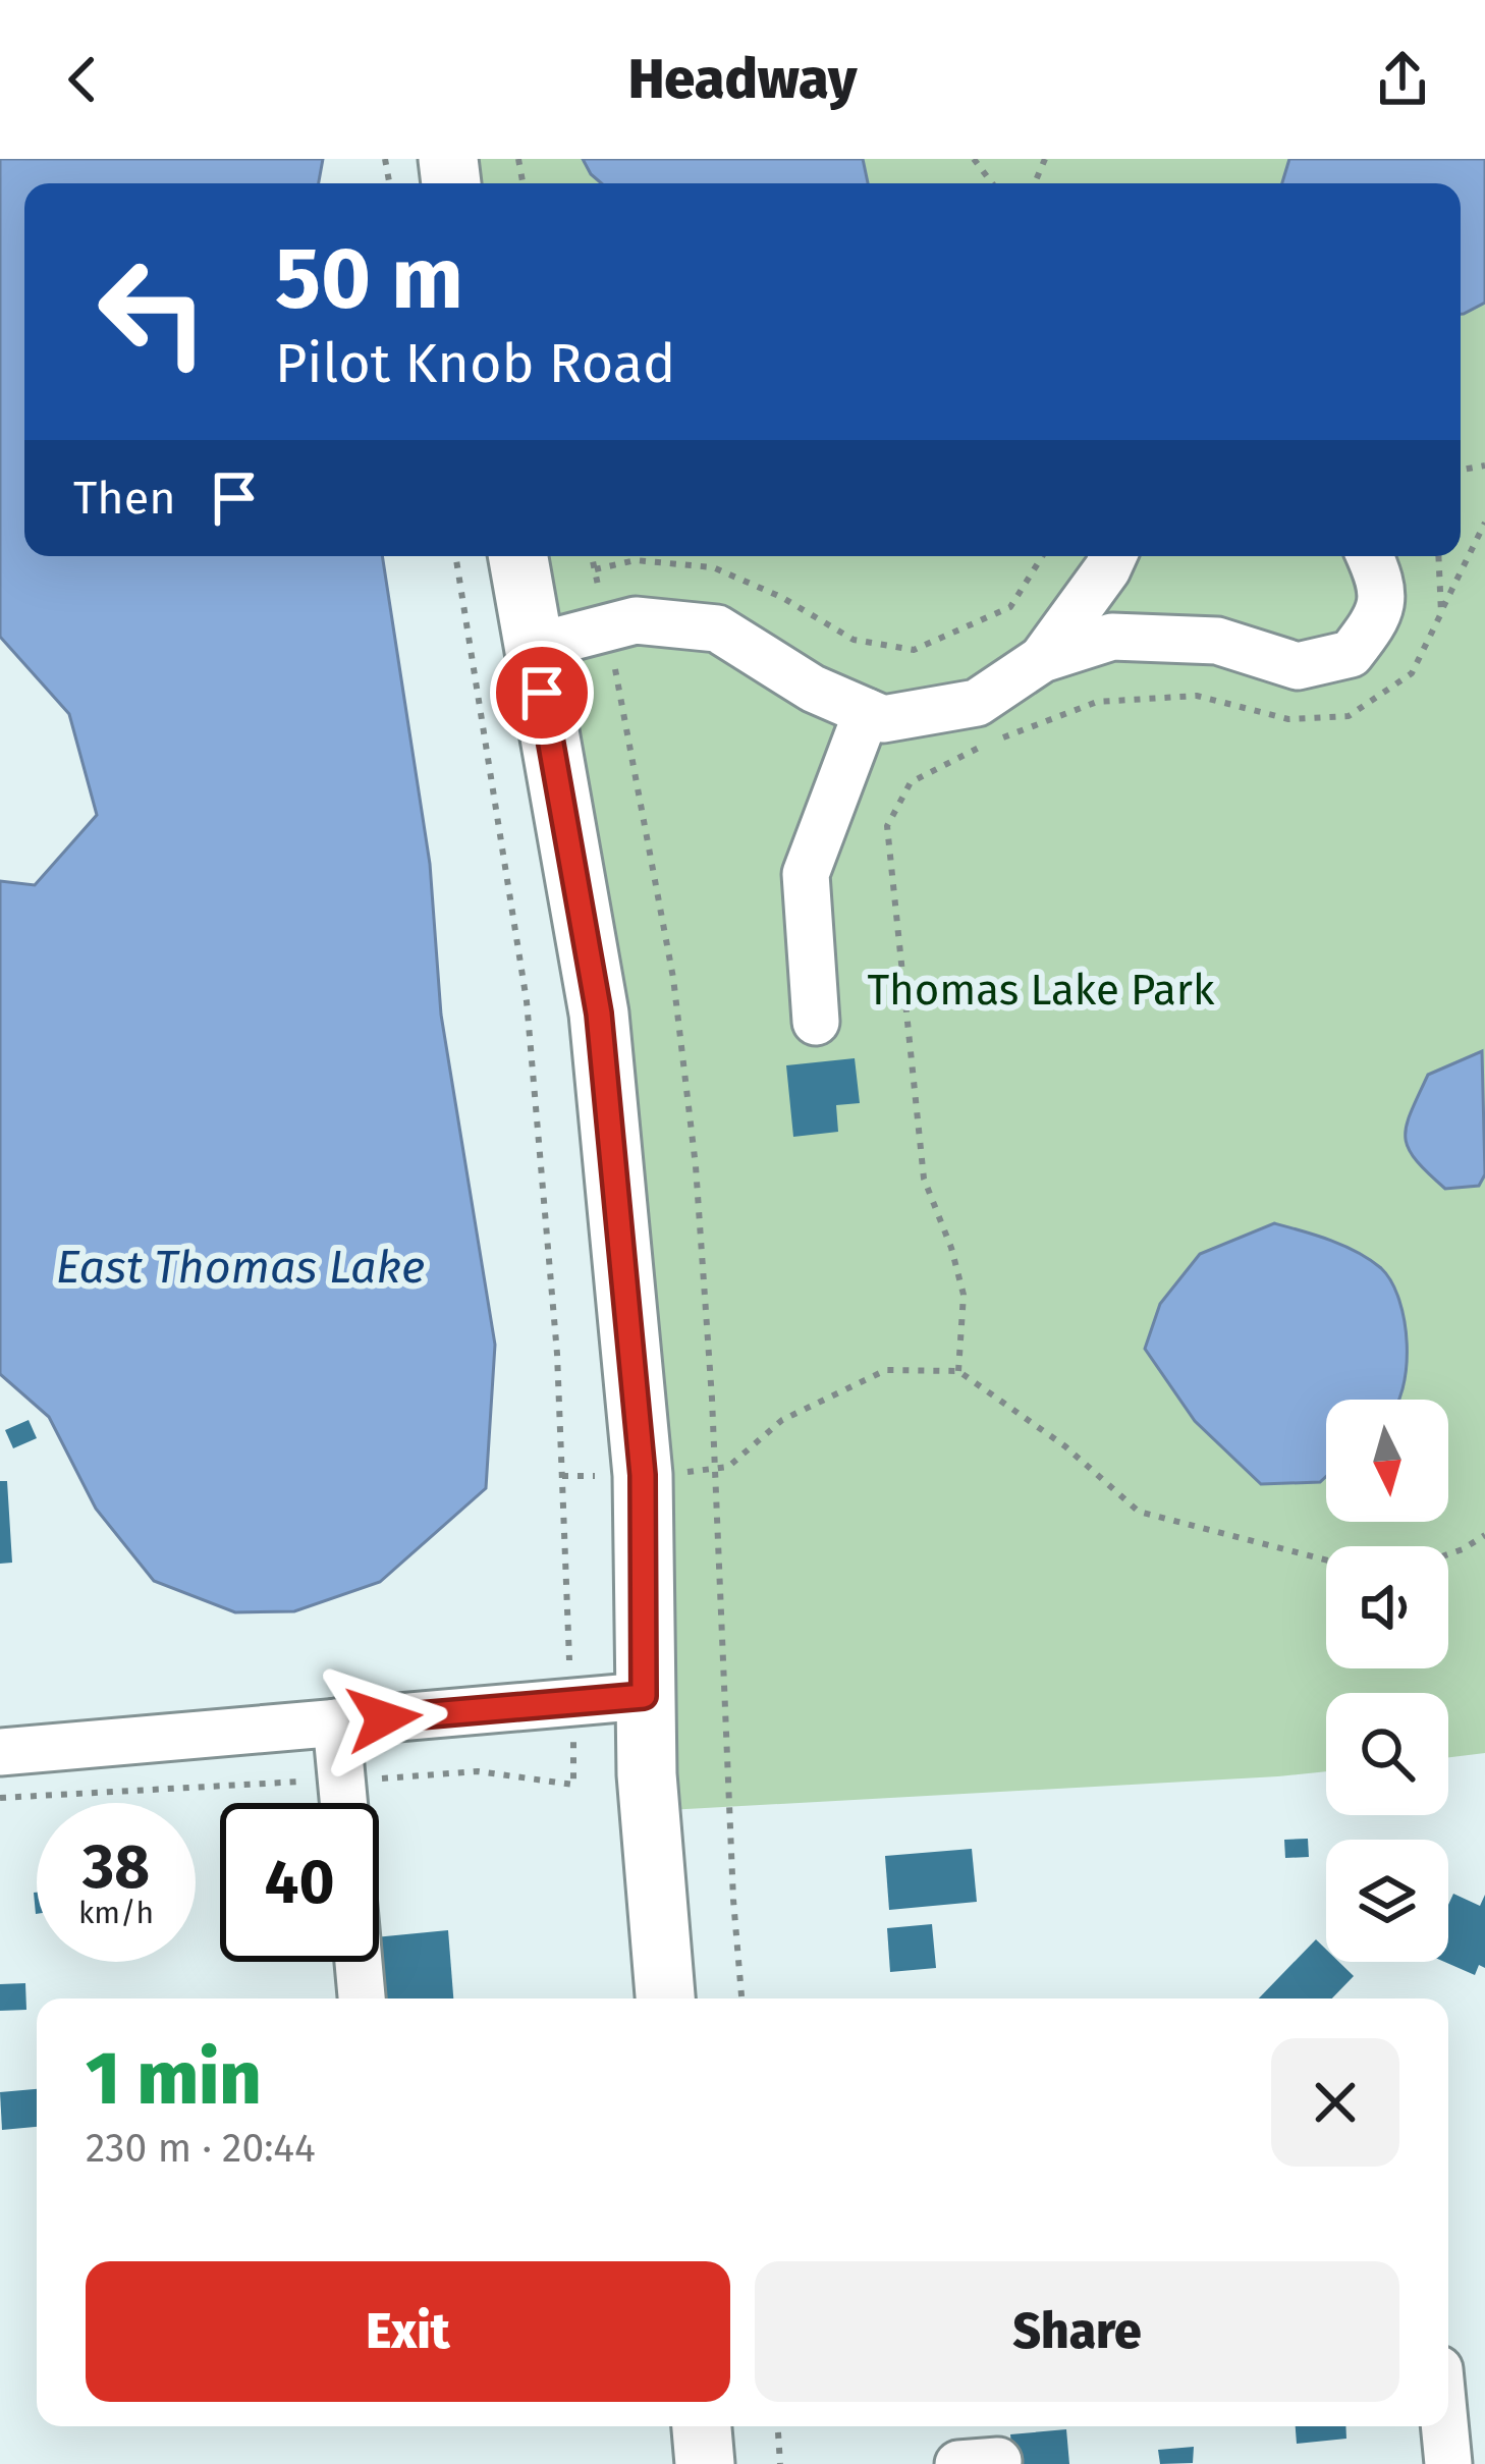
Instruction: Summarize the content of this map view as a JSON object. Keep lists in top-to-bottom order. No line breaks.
{"water":["East Thomas Lake"],"parks":["Thomas Lake Park"],"north":"bottom","page":{"header":"Headway","turn":["50 m","Pilot Knob Road"],"then":"Then","speed":"38 km/h","limit":"40","heading":["1 min","230 m · 20:44"],"buttons":["Exit","Share"]}}
